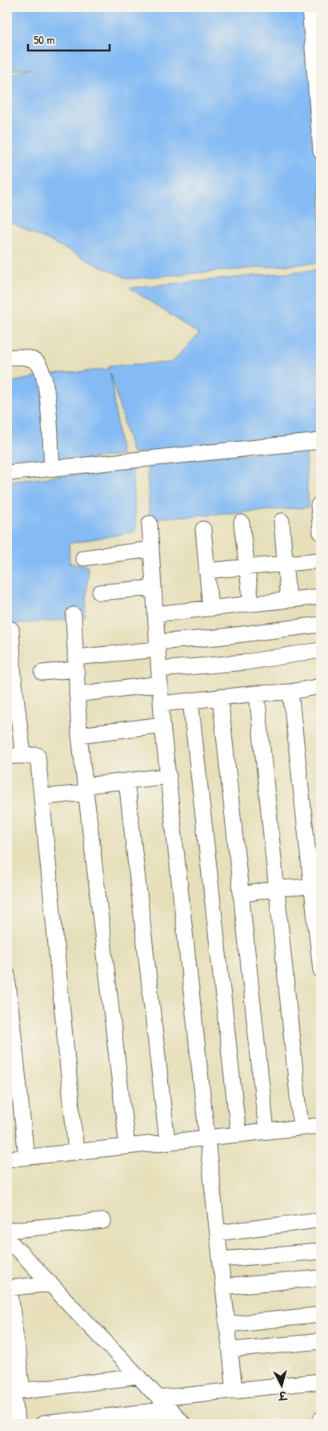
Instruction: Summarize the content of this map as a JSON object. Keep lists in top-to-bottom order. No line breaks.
{"scale_bar":"50 m","north":"bottom"}
